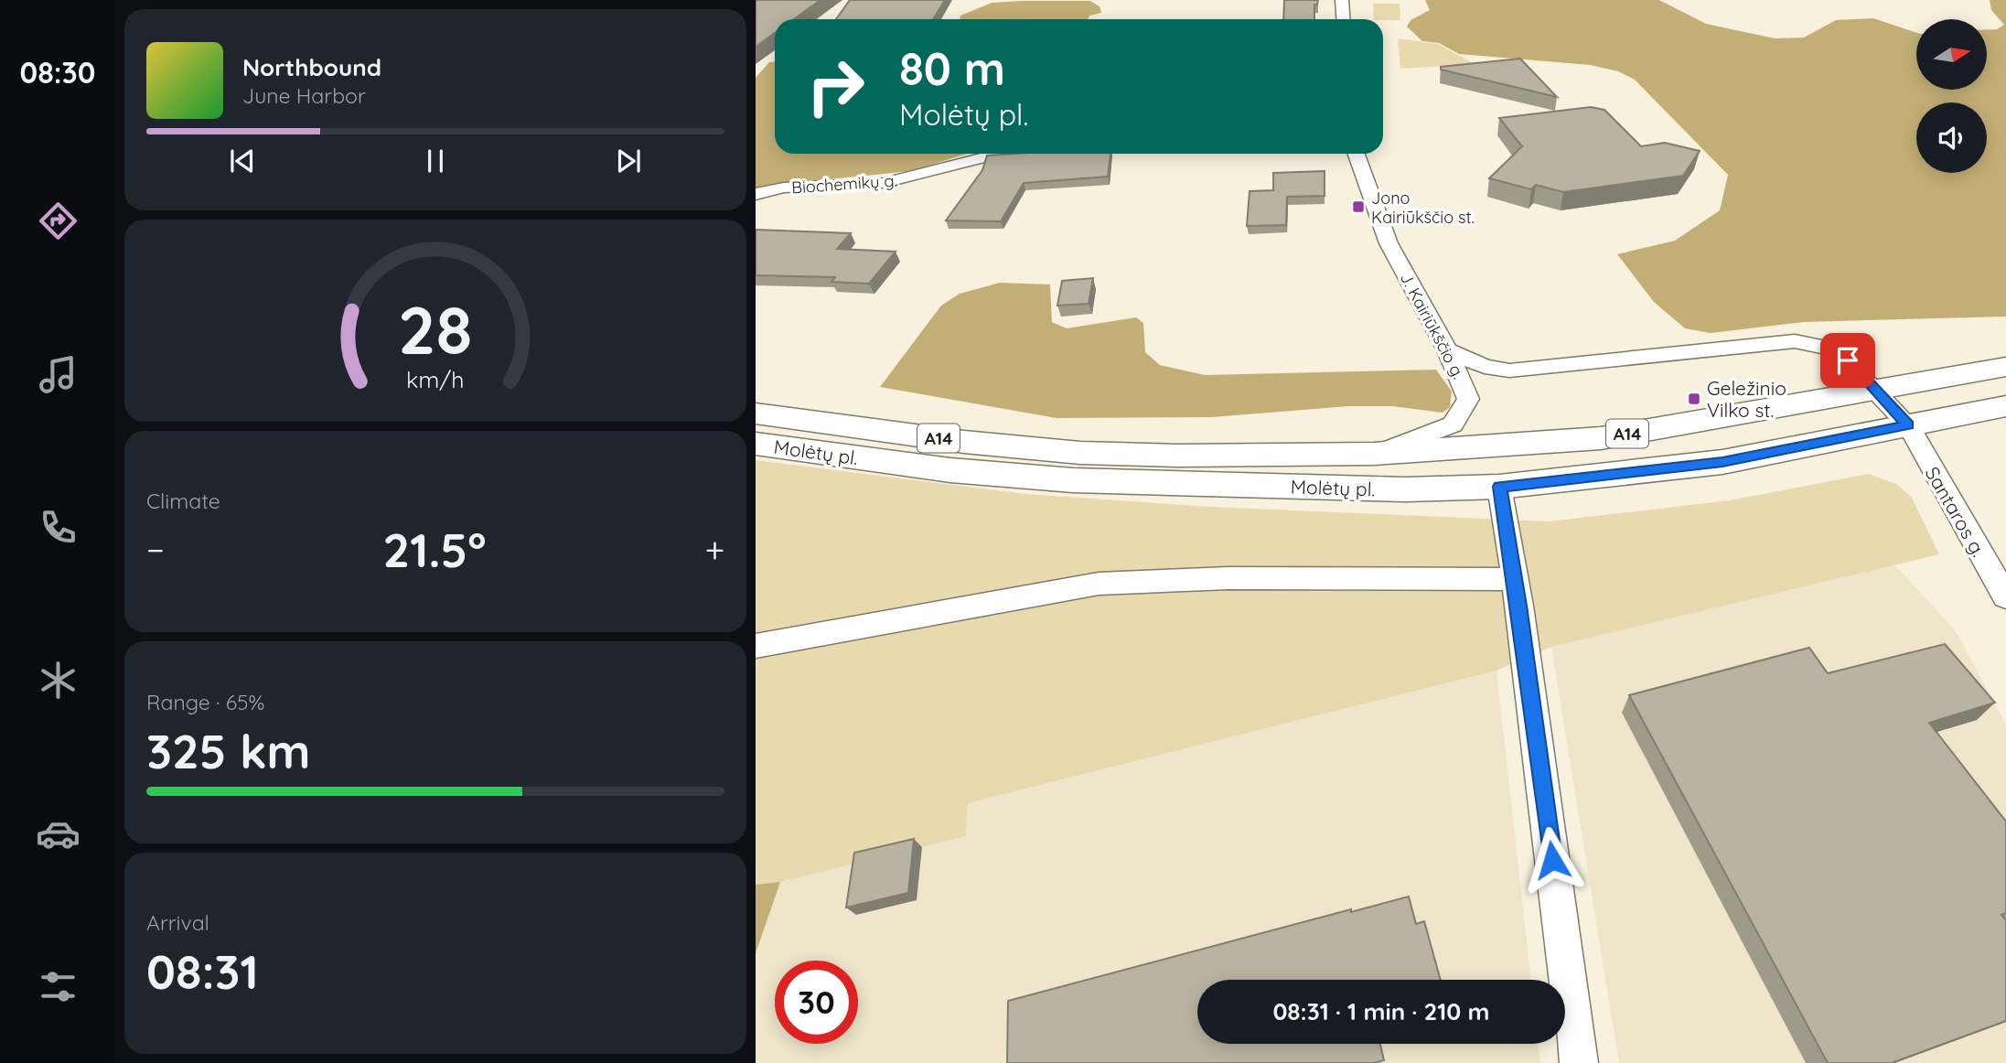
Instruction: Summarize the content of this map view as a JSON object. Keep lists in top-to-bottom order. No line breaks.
{"streets":{"highway":["A14","Molėtų pl."],"street":["Biochemikų g.","J. Kairiūkščio g.","Santaros g."]},"crossings":[["J. Kairiūkščio g.","Molėtų pl."],["Molėtų pl.","Santaros g."]],"places":{"transit":["Jono Kairiūkščio st.","Geležinio Vilko st."]},"north":"right","page":{"tabs":"08:30","turn":["80 m","Molėtų pl."],"song":["Northbound","June Harbor"],"tile":["Climate",["Range · 65%","325 km"],["Arrival","08:31"]],"heat":["−","21.5°","+"],"limit":"30","trip":"08:31 · 1 min · 210 m","gauge":["28","km/h"]}}
